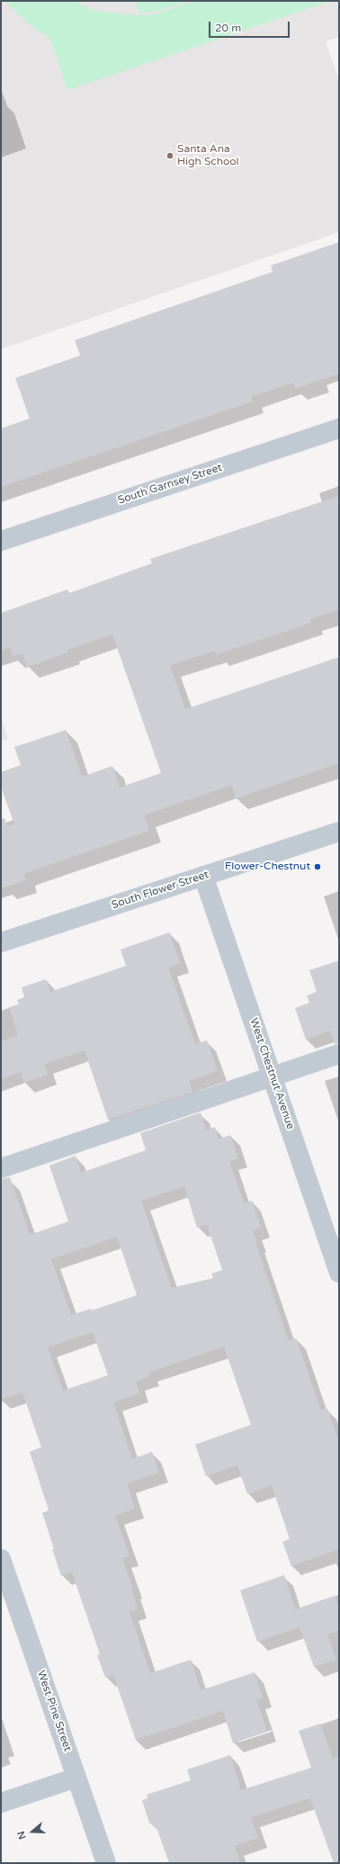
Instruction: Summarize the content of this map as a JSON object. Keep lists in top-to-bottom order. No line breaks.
{"streets":{"street":["South Garnsey Street","South Flower Street","West Chestnut Avenue","West Pine Street"]},"crossings":[["South Flower Street","West Chestnut Avenue"]],"places":["Santa Ana High School","Flower-Chestnut"],"scale_bar":"20 m","north":"left"}
